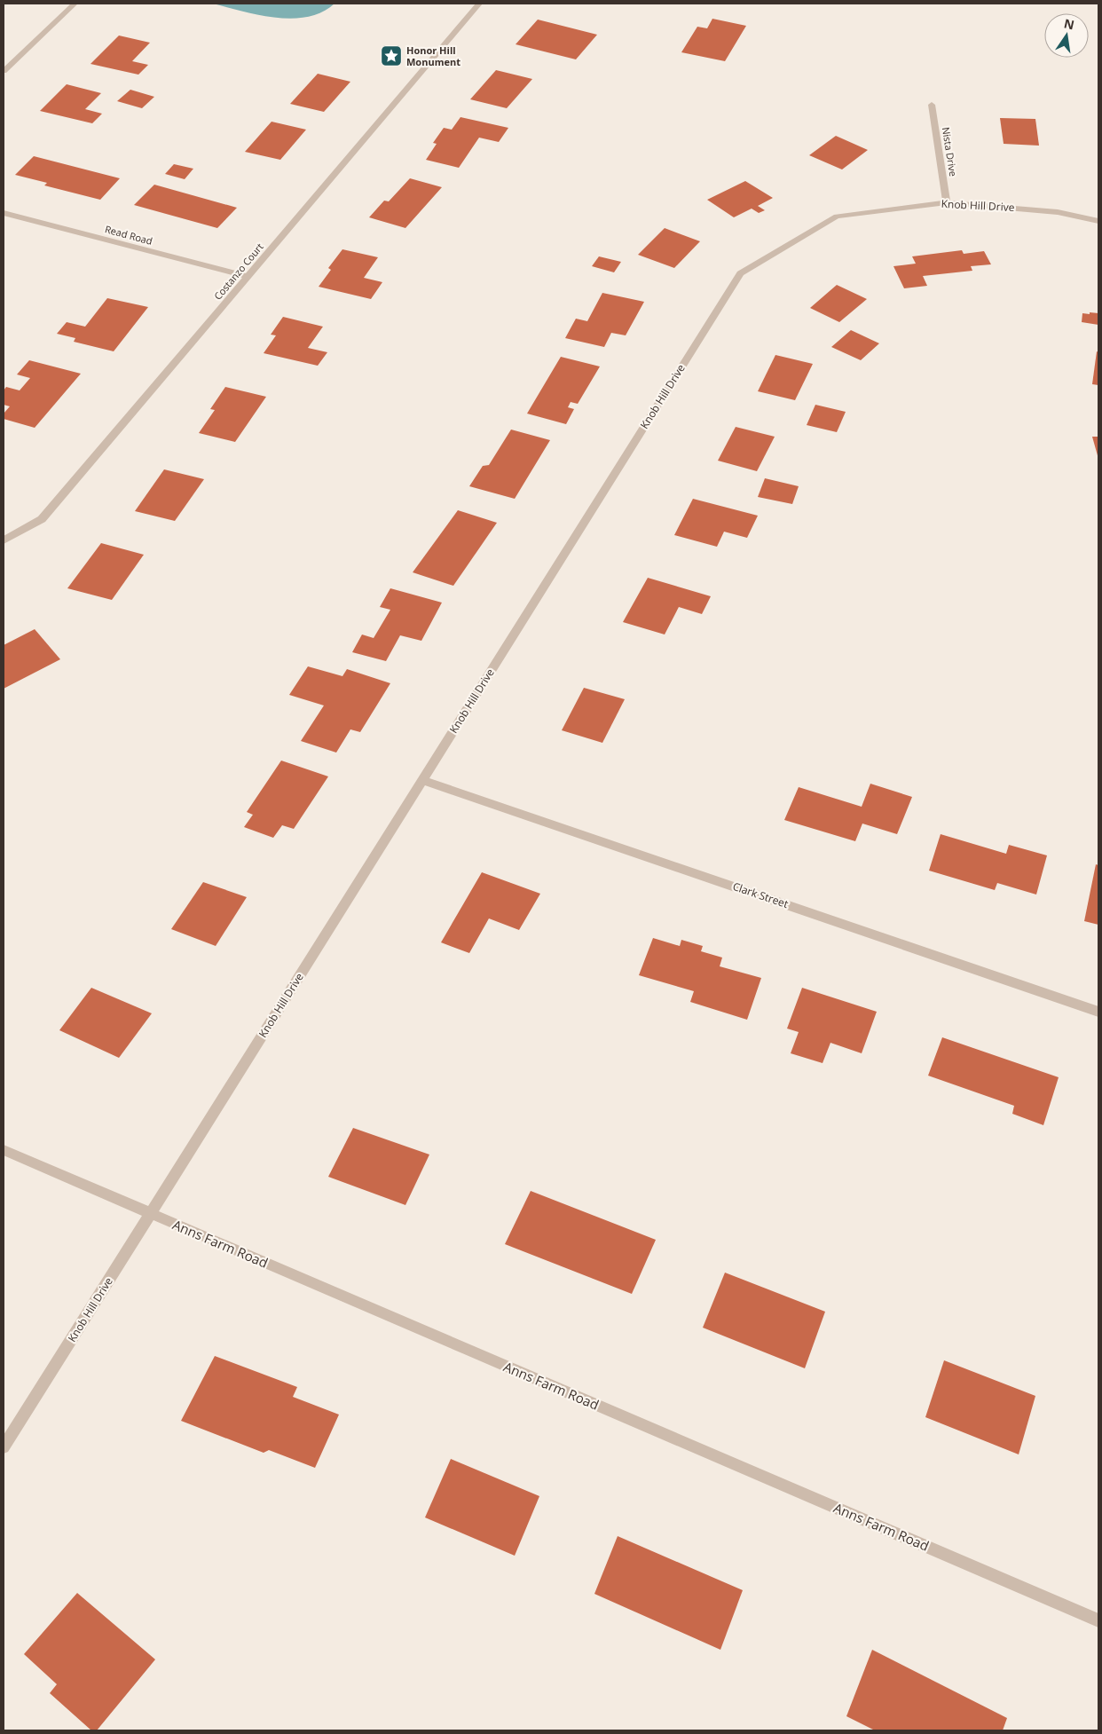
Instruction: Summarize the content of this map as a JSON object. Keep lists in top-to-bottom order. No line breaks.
{"streets":{"street":["Nista Drive","Knob Hill Drive","Read Road","Costanzo Court","Clark Street","Anns Farm Road"]},"crossings":[["Nista Drive","Knob Hill Drive"],["Knob Hill Drive","Clark Street"],["Knob Hill Drive","Anns Farm Road"],["Read Road","Costanzo Court"]],"places":{"place":["Honor Hill Monument"]},"north":"top"}
